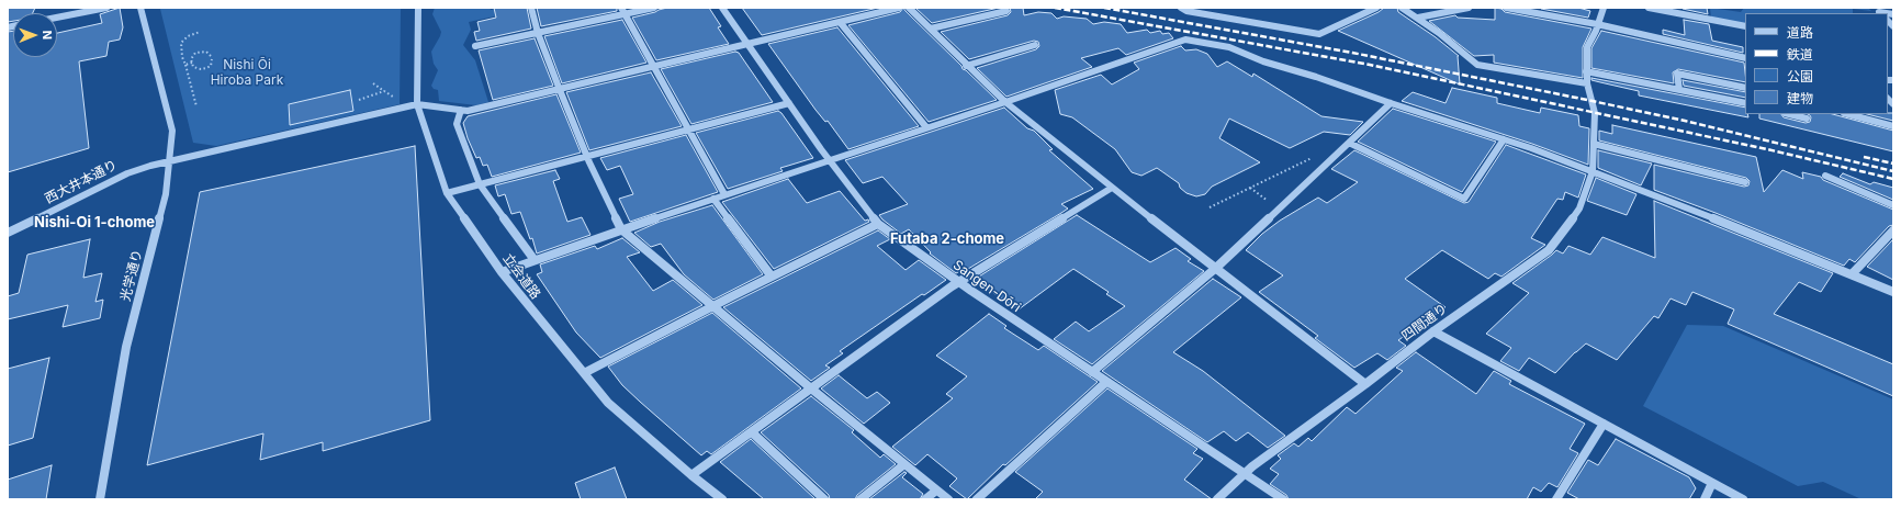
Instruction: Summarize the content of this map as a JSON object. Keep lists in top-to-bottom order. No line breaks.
{"streets":{"street":["西大井本通り","光学通り","立会道路","Sangen-Dōri","四間通り"]},"crossings":[["西大井本通り","光学通り"],["西大井本通り","立会道路"],["Sangen-Dōri","四間通り"]],"districts":["Nishi-Oi 1-chome","Futaba 2-chome"],"parks":["Nishi Ōi Hiroba Park"],"legend":["道路","鉄道","公園","建物"],"north":"right"}
